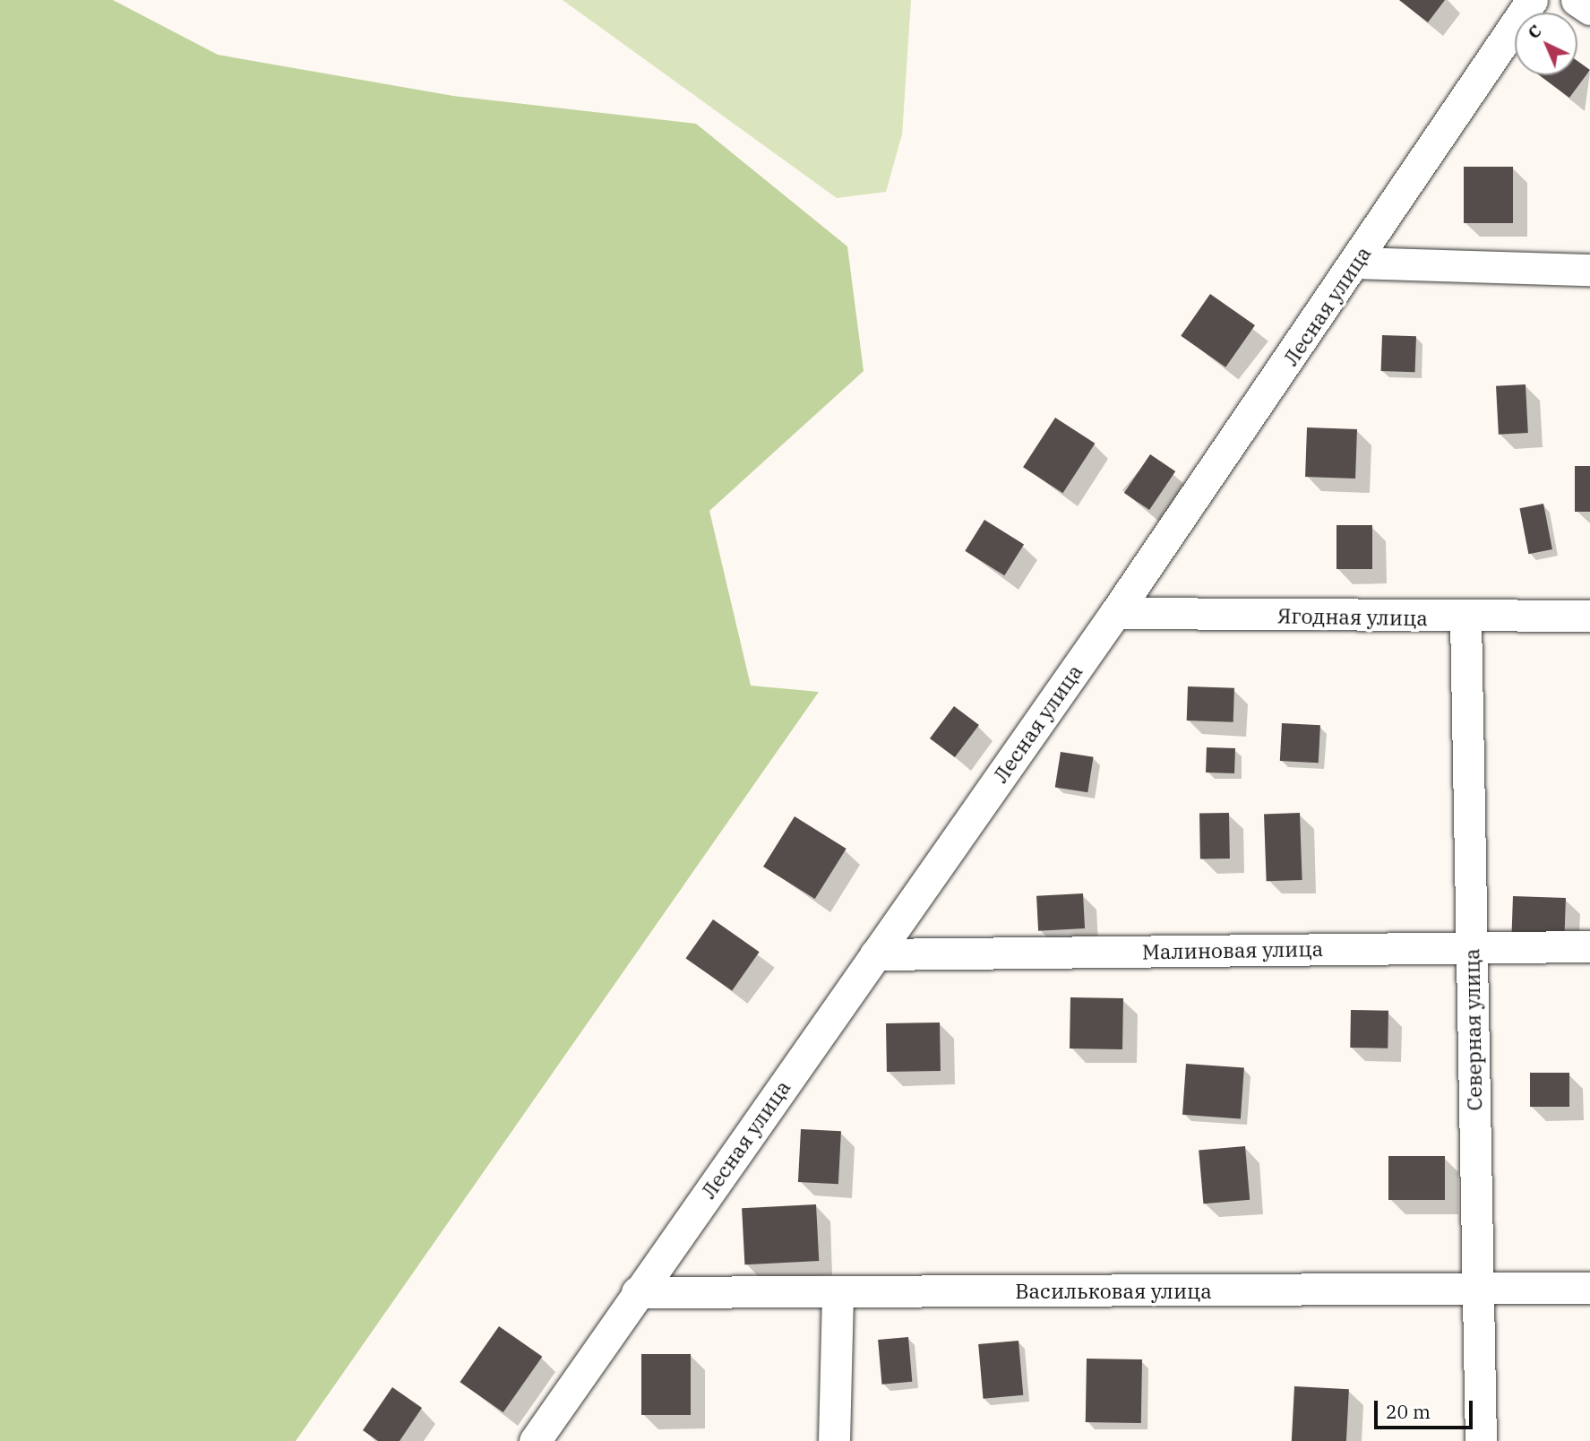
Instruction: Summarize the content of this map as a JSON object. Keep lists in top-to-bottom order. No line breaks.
{"streets":{"street":["Лесная улица","Ягодная улица","Малиновая улица","Северная улица","Васильковая улица"]},"crossings":[["Лесная улица","Ягодная улица"],["Лесная улица","Малиновая улица"],["Лесная улица","Васильковая улица"],["Ягодная улица","Северная улица"],["Малиновая улица","Северная улица"],["Северная улица","Васильковая улица"]],"scale_bar":"20 m","north":"top left"}
